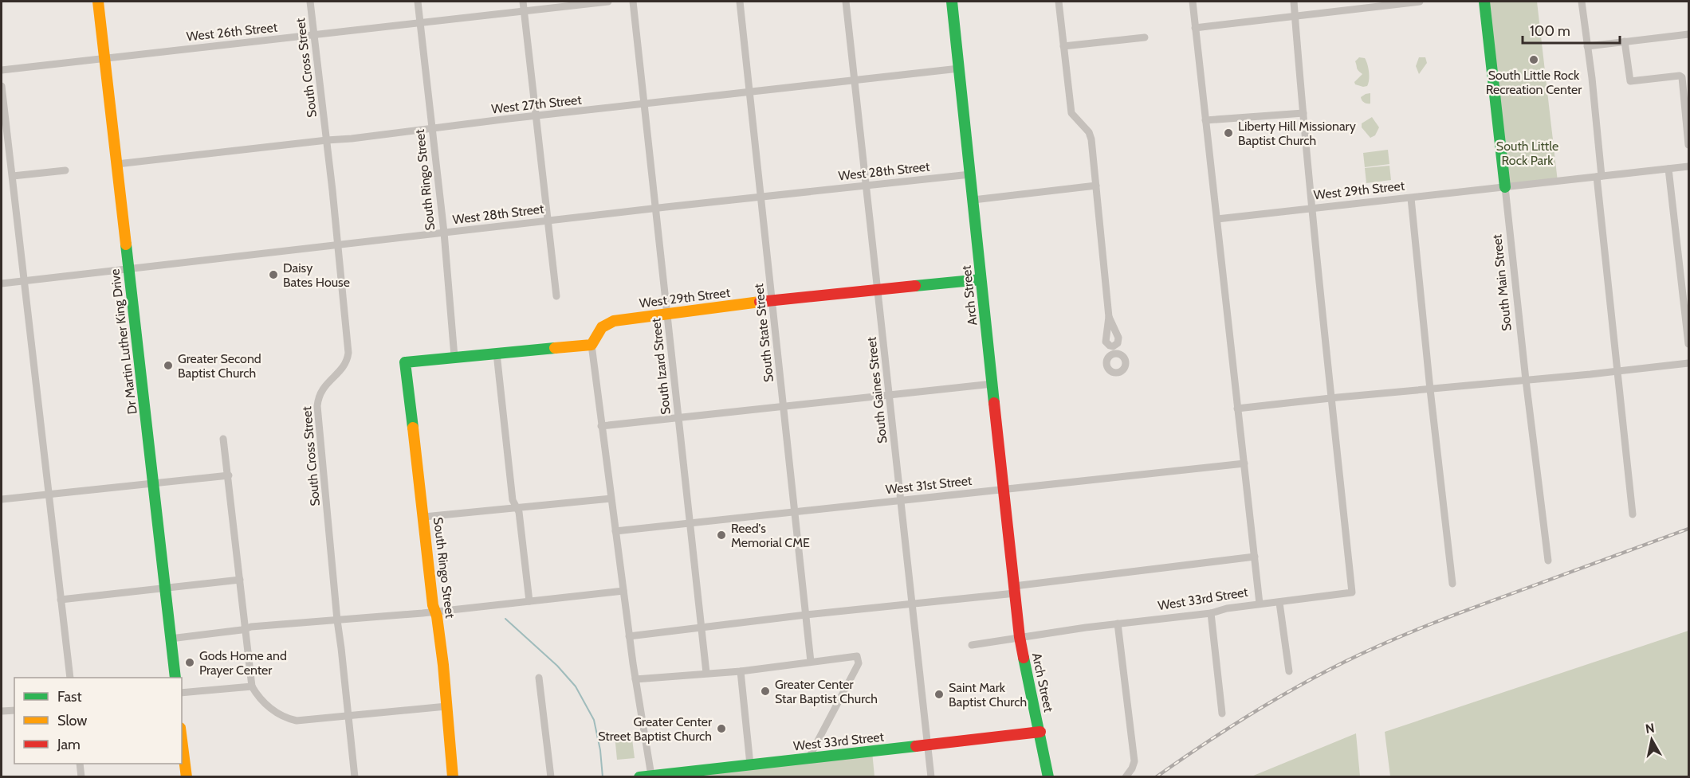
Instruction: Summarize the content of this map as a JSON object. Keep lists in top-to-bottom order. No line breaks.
{"streets":{"street":["West 26th Street","South Cross Street","West 27th Street","West 28th Street","South Ringo Street","West 29th Street","South Main Street","Arch Street","South State Street","Dr Martin Luther King Drive","South Izard Street","South Gaines Street","West 31st Street","West 33rd Street"]},"crossings":[["West 26th Street","South Cross Street"],["West 26th Street","South Ringo Street"],["West 26th Street","Dr Martin Luther King Drive"],["South Cross Street","West 27th Street"],["South Cross Street","West 28th Street"],["West 27th Street","South Ringo Street"],["West 27th Street","Arch Street"],["West 27th Street","South State Street"],["West 27th Street","Dr Martin Luther King Drive"],["West 27th Street","South Izard Street"],["West 27th Street","South Gaines Street"],["West 28th Street","South Ringo Street"],["West 28th Street","Arch Street"],["West 28th Street","South State Street"],["West 28th Street","Dr Martin Luther King Drive"],["West 28th Street","South Izard Street"],["West 28th Street","South Gaines Street"],["West 29th Street","South Main Street"],["West 29th Street","Arch Street"],["West 29th Street","South State Street"],["West 29th Street","South Izard Street"],["West 29th Street","South Gaines Street"],["Arch Street","West 31st Street"],["Arch Street","West 33rd Street"],["South State Street","West 31st Street"],["South Izard Street","West 31st Street"],["South Gaines Street","West 31st Street"],["South Gaines Street","West 33rd Street"]],"parks":["South Little Rock Park"],"places":["South Little Rock Recreation Center","Liberty Hill Missionary Baptist Church","Daisy Bates House","Greater Second Baptist Church","Reed's Memorial CME","Gods Home and Prayer Center","Greater Center Star Baptist Church","Saint Mark Baptist Church","Greater Center Street Baptist Church"],"legend":["Fast","Slow","Jam"],"scale_bar":"100 m","north":"top"}
